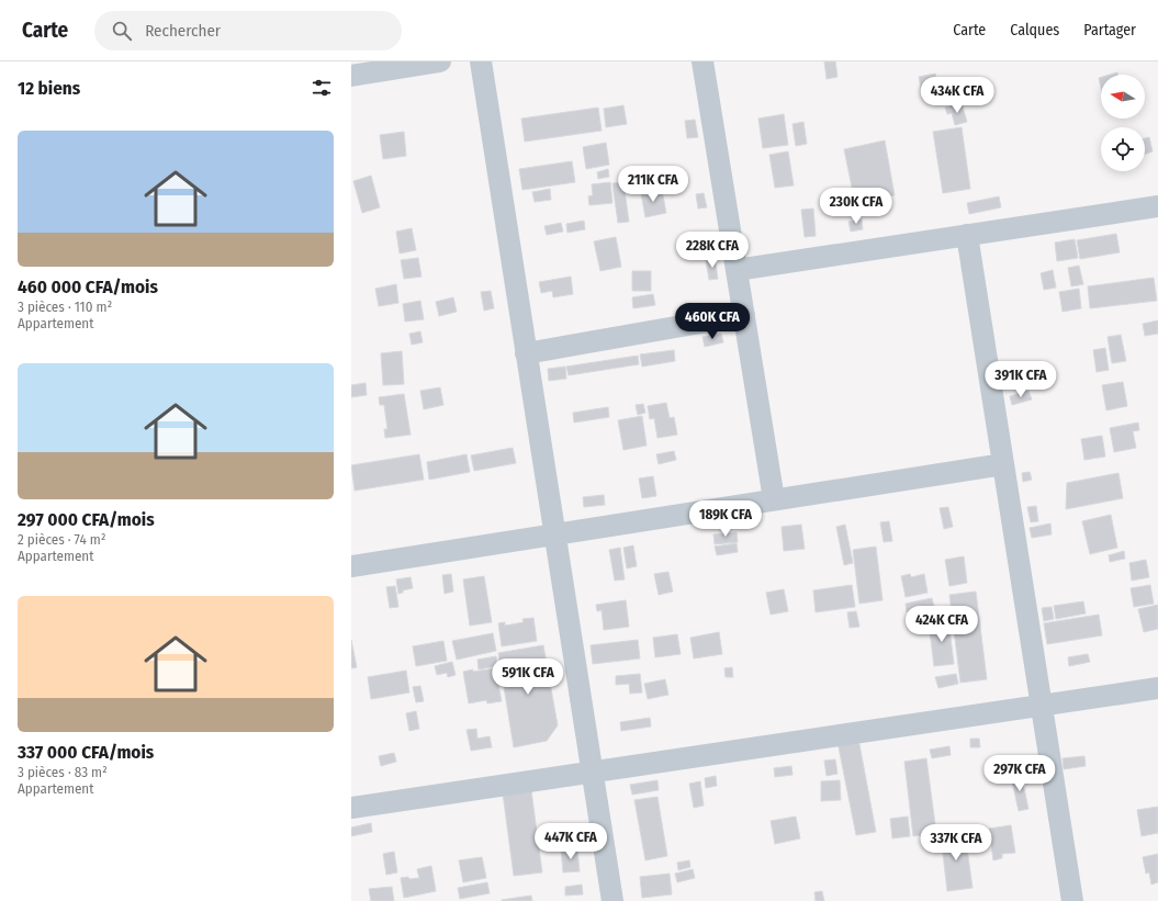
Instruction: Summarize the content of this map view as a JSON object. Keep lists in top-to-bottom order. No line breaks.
{"north":"left","page":{"header":"Carte","search":"Rechercher","nav":["Carte","Calques","Partager"],"heading":"12 biens","price":["434K CFA","211K CFA","230K CFA","228K CFA","460K CFA","391K CFA","189K CFA","424K CFA","591K CFA","297K CFA","447K CFA","337K CFA"],"list":[{"name":"460 000 CFA/mois","note":"3 pièces · 110 m² · Appartement"},{"name":"297 000 CFA/mois","note":"2 pièces · 74 m² · Appartement"},{"name":"337 000 CFA/mois","note":"3 pièces · 83 m² · Appartement"}]}}
